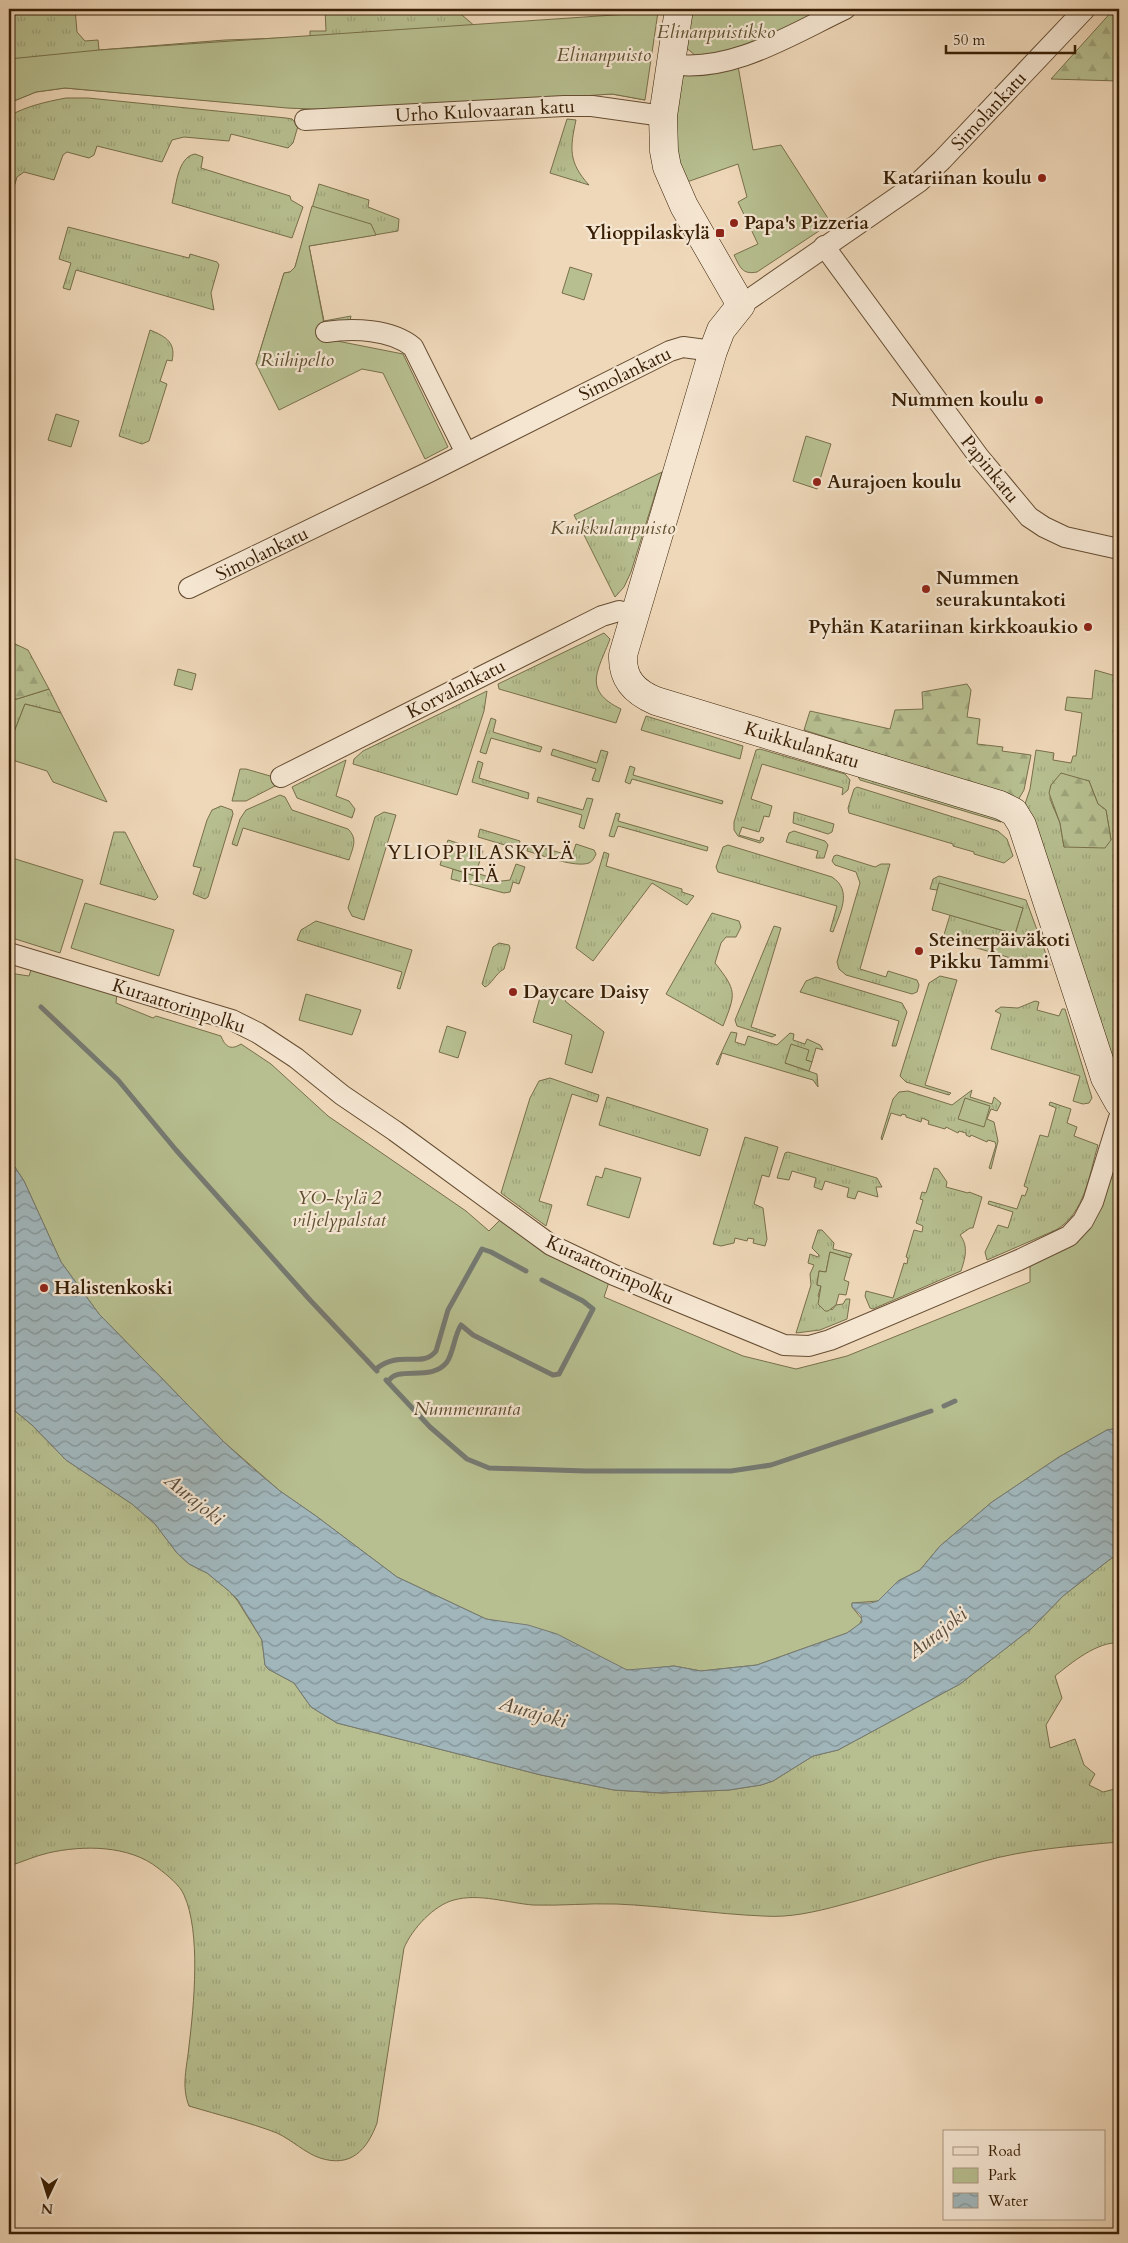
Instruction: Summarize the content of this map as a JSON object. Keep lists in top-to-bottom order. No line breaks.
{"streets":{"street":["Urho Kulovaaran katu","Simolankatu","Papinkatu","Korvalankatu","Kuikkulankatu","Kuraattorinpolku"]},"crossings":[["Simolankatu","Papinkatu"],["Simolankatu","Kuikkulankatu"],["Korvalankatu","Kuikkulankatu"]],"districts":["YLIOPPILASKYLÄ ITÄ"],"water":["Aurajoki"],"parks":["Elinanpuistikko","Elinanpuisto","Riihipelto","Kuikkulanpuisto","YO-kylä 2 viljelypalstat","Nummenranta"],"places":{"other":["Katariinan koulu","Papa's Pizzeria","Nummen koulu","Aurajoen koulu","Nummen seurakuntakoti","Pyhän Katariinan kirkkoaukio","Steinerpäiväkoti Pikku Tammi","Daycare Daisy","Halistenkoski"],"transit":["Ylioppilaskylä"]},"legend":["Road","Park","Water"],"scale_bar":"50 m","north":"bottom"}
